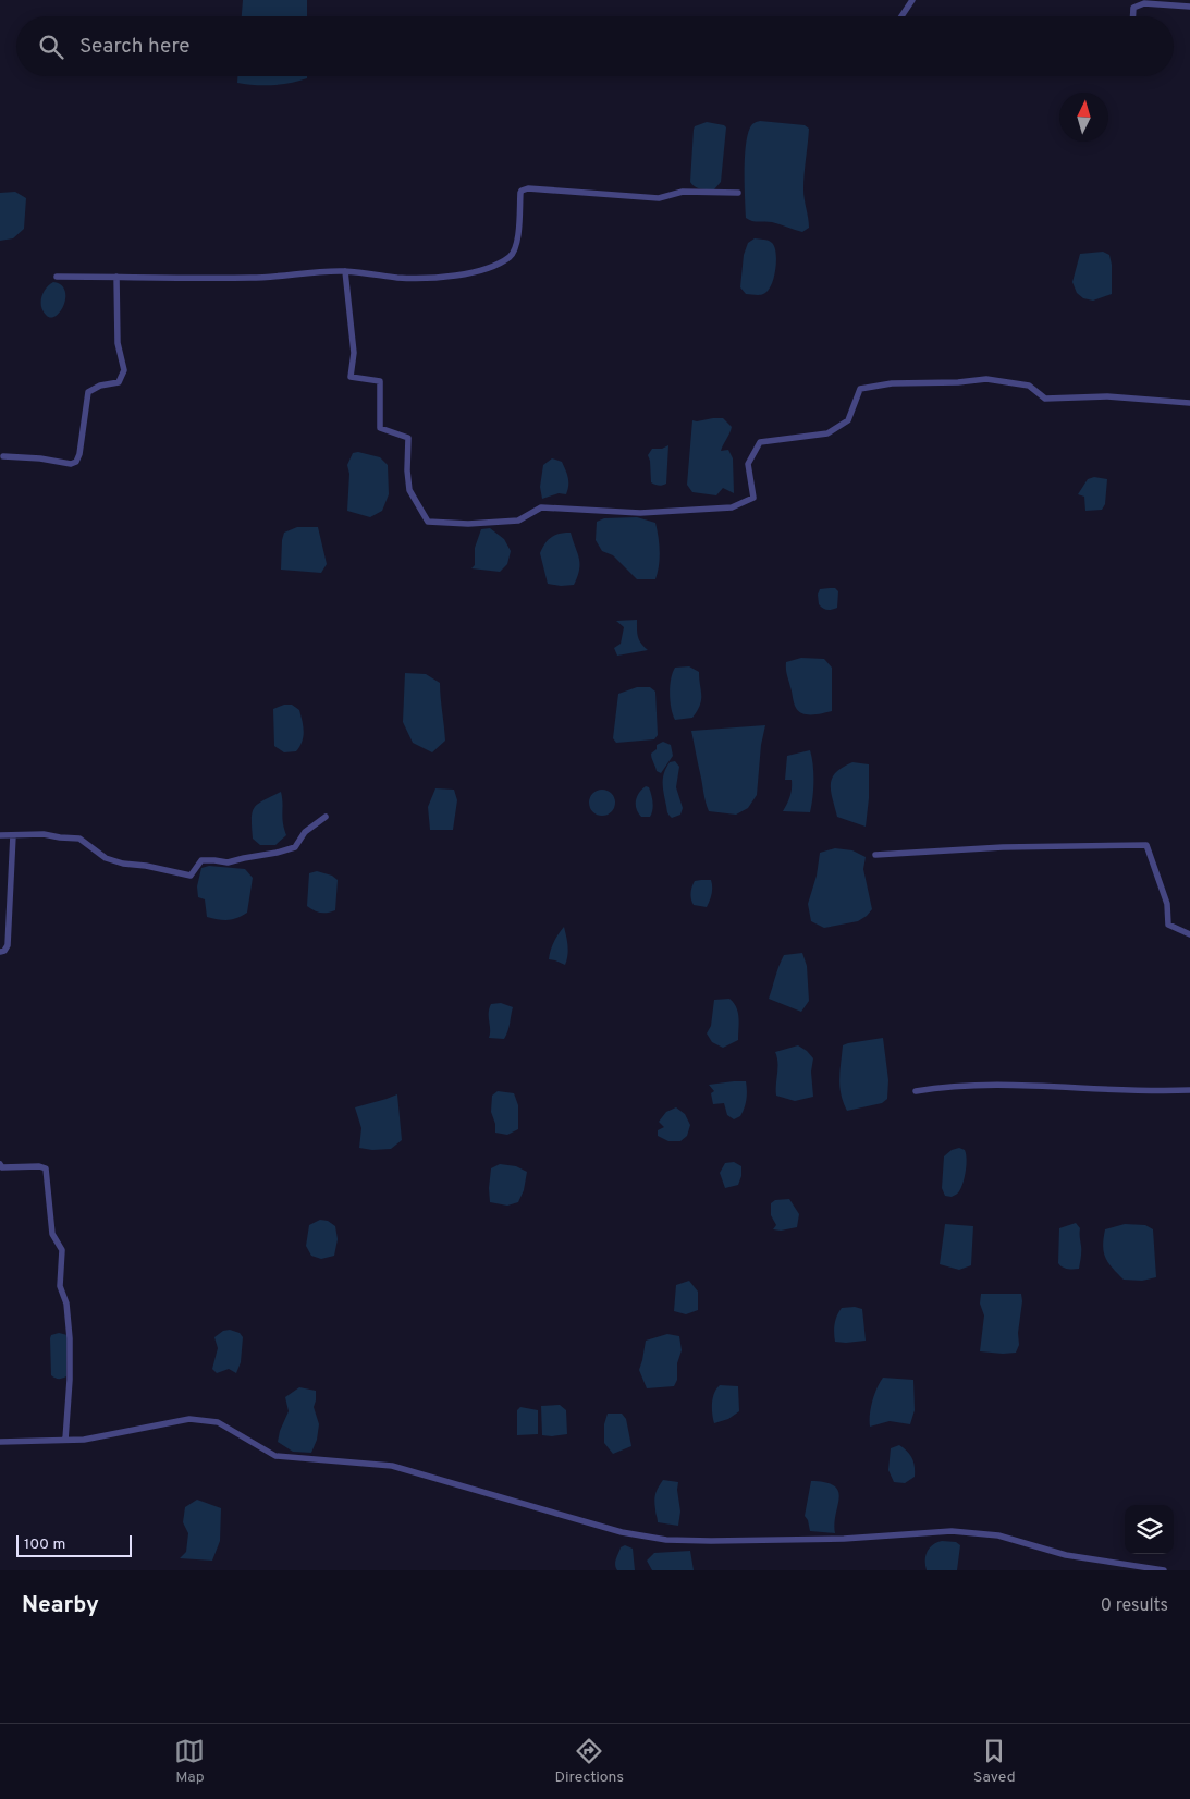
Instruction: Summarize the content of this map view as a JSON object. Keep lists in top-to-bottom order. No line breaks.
{"scale_bar":"100 m","north":"top","page":{"search":"Search here","scale":"100 m","heading":["Nearby","0 results"],"nav":["Map","Directions","Saved"]}}
